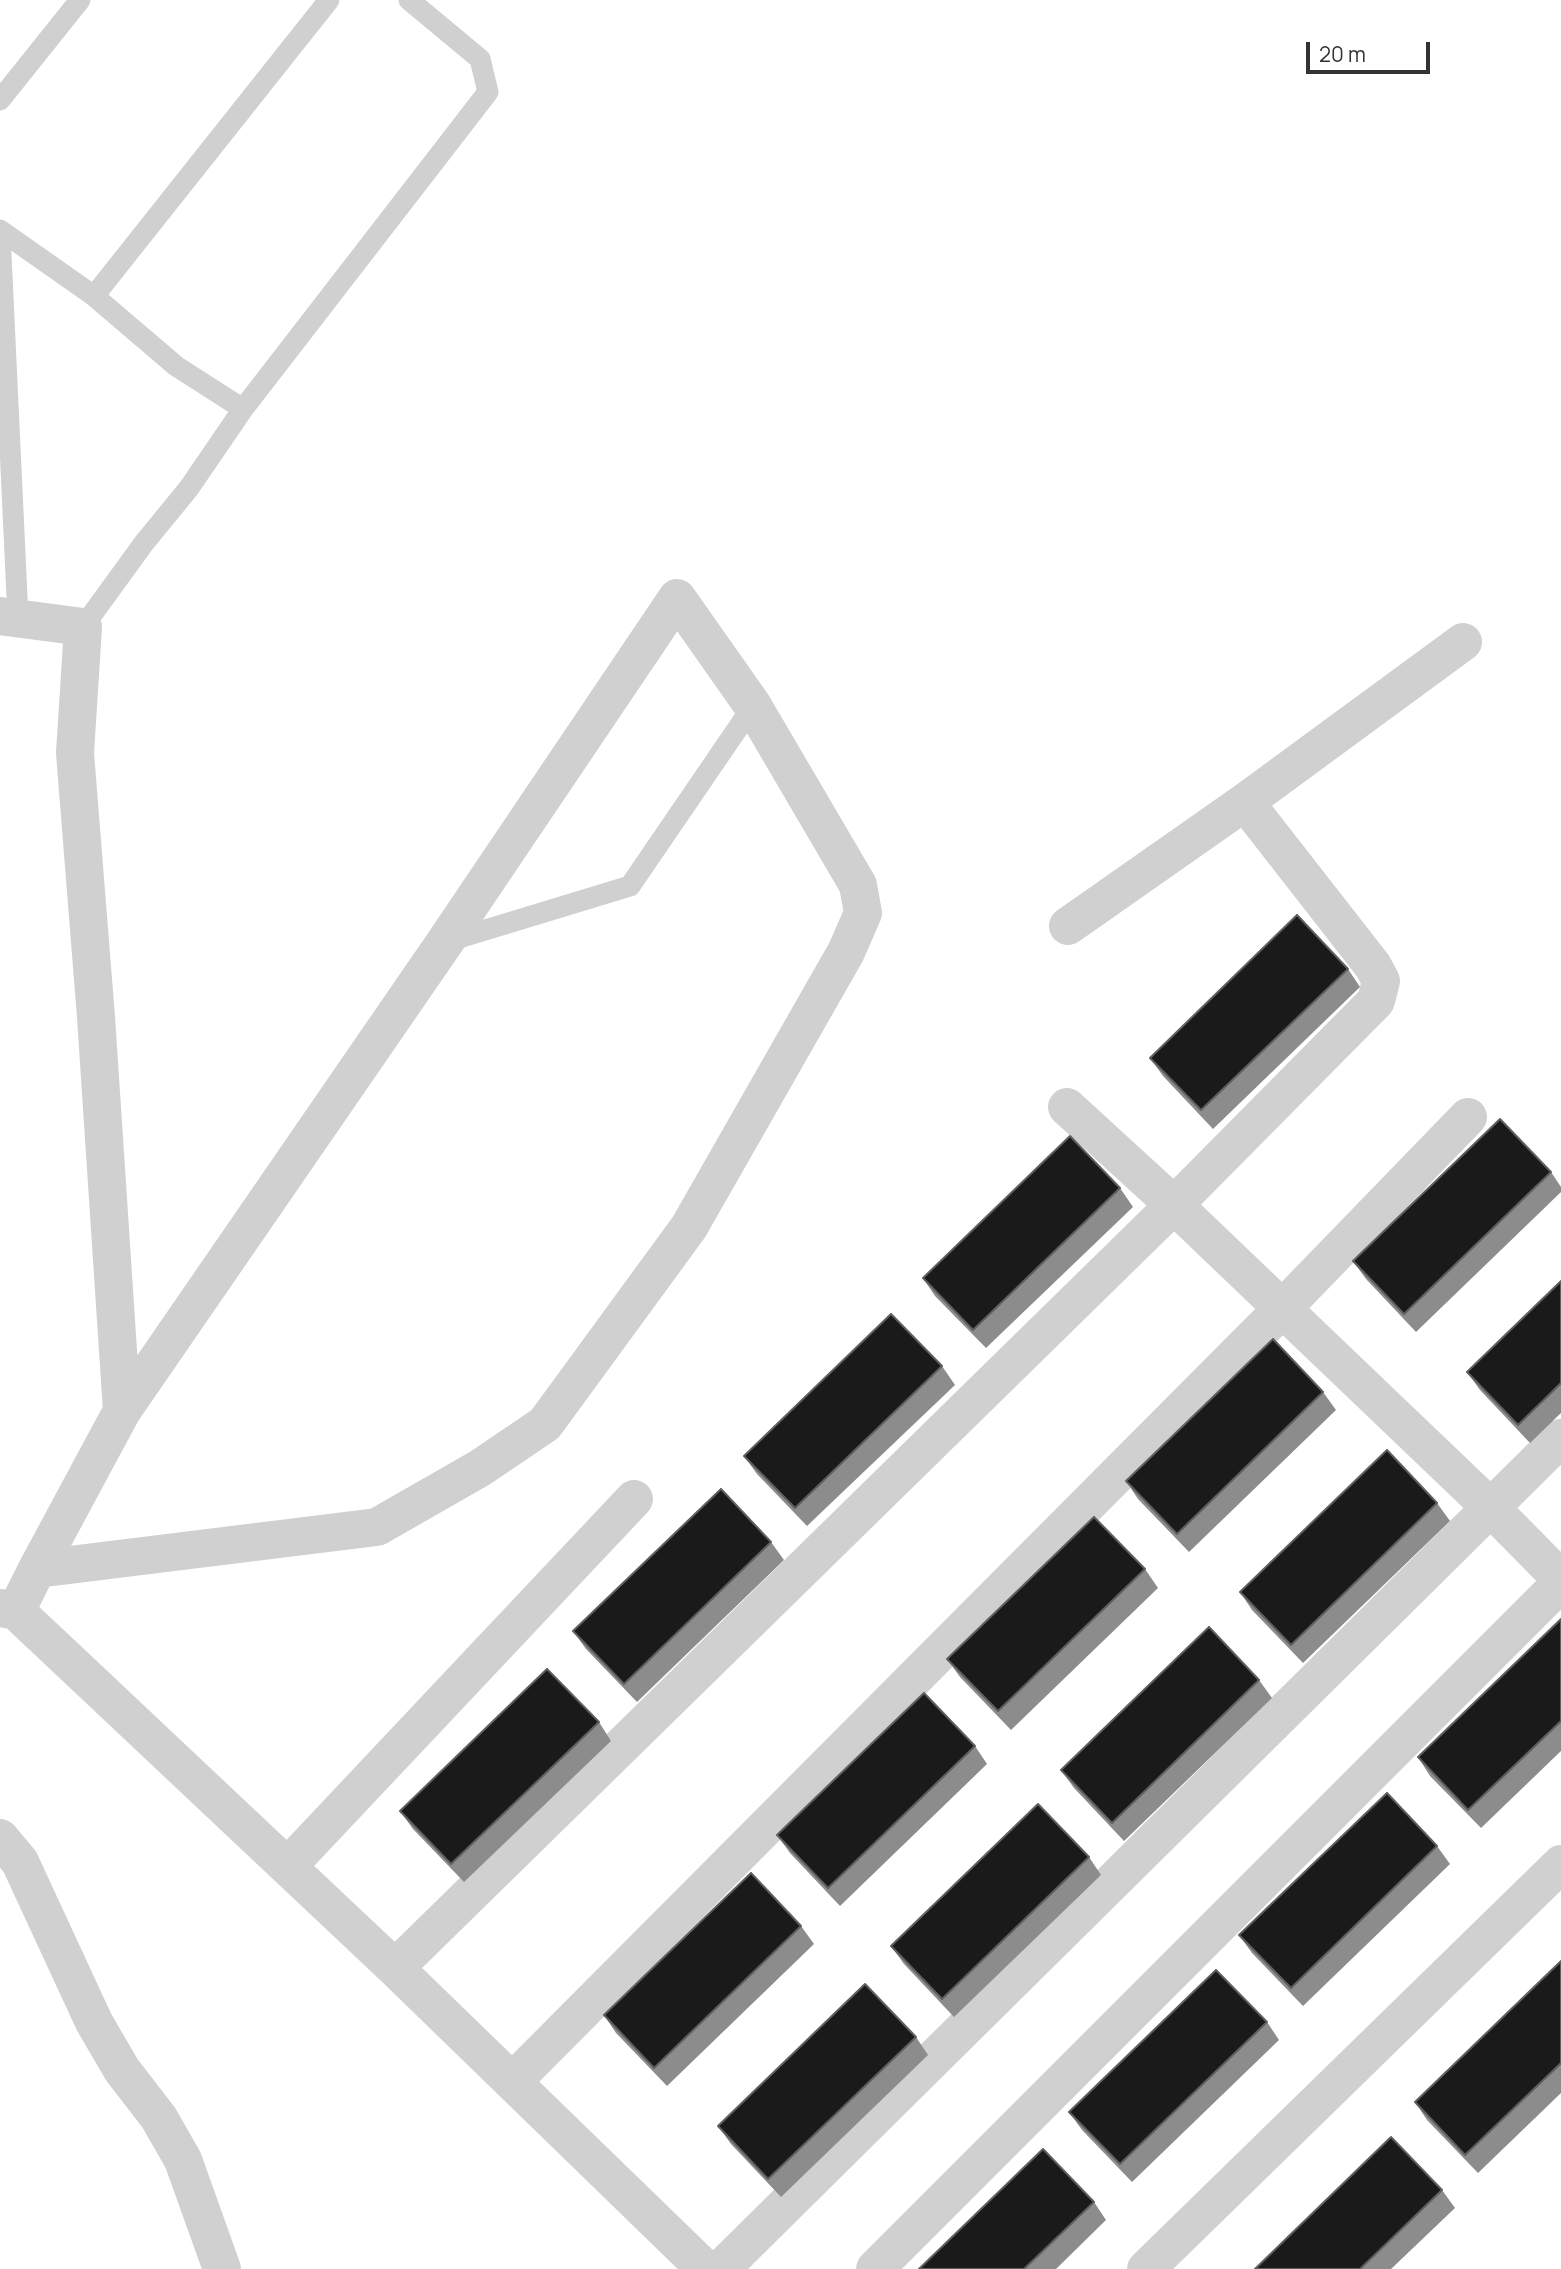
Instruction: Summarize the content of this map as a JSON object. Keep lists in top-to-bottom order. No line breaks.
{"scale_bar":"20 m"}
